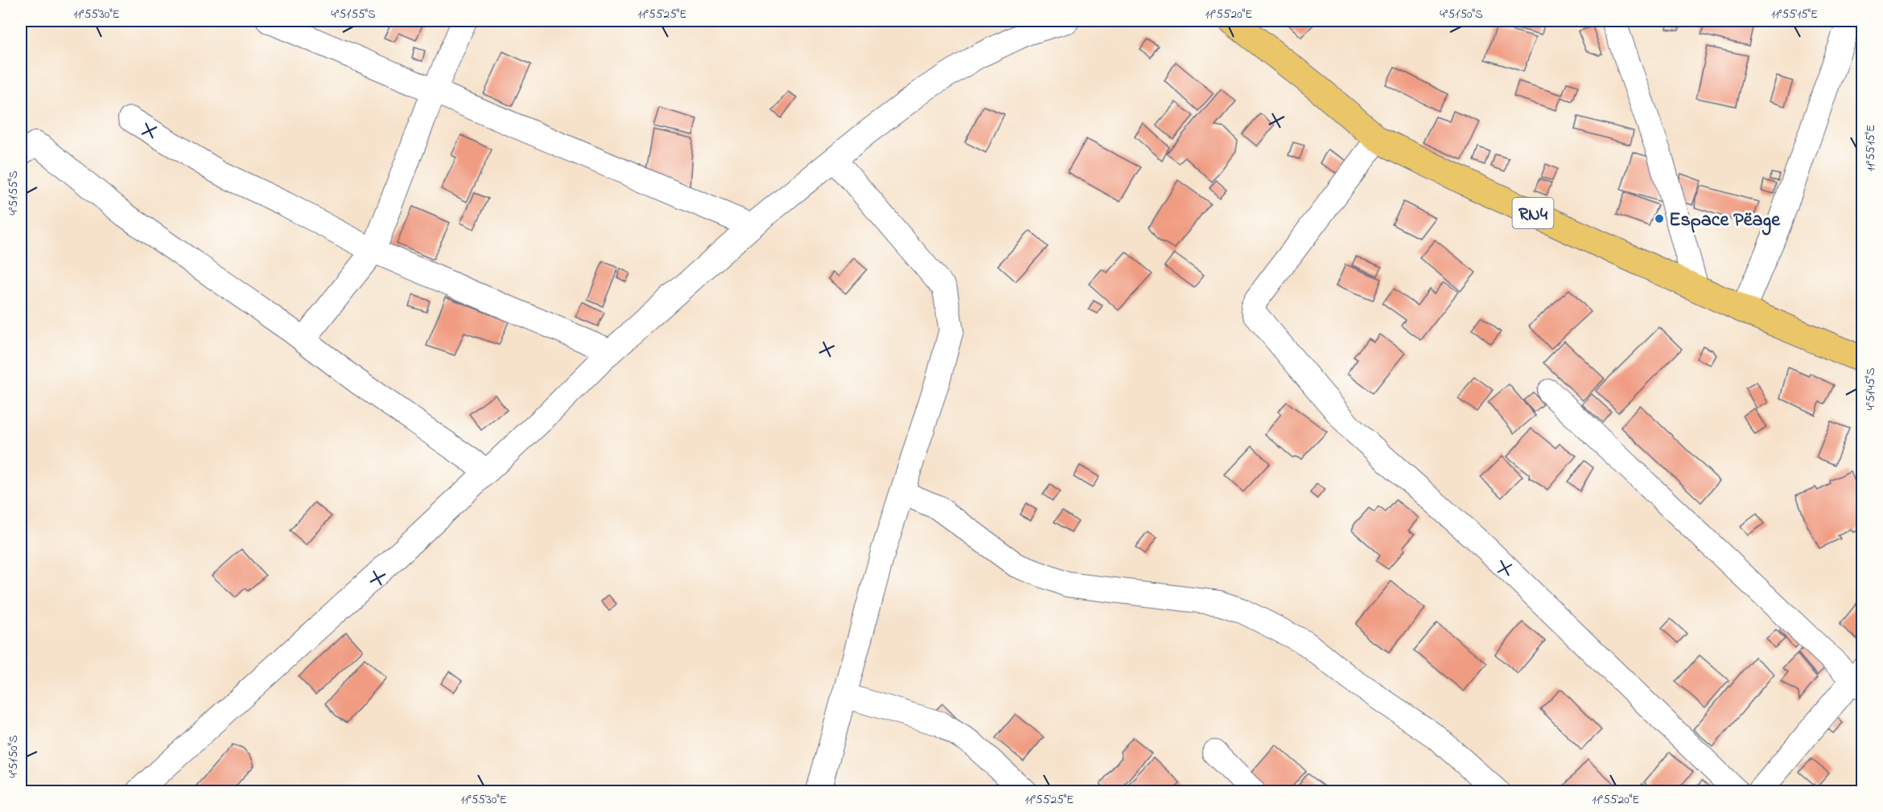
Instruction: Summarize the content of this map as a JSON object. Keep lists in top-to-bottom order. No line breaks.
{"streets":{"highway":["RN4"]},"places":["Espace Pëage"],"coordinates":["11°55'30\"E","4°51'55\"S","11°55'25\"E","11°55'20\"E","4°51'50\"S","11°55'15\"E","4°51'45\"S"]}
